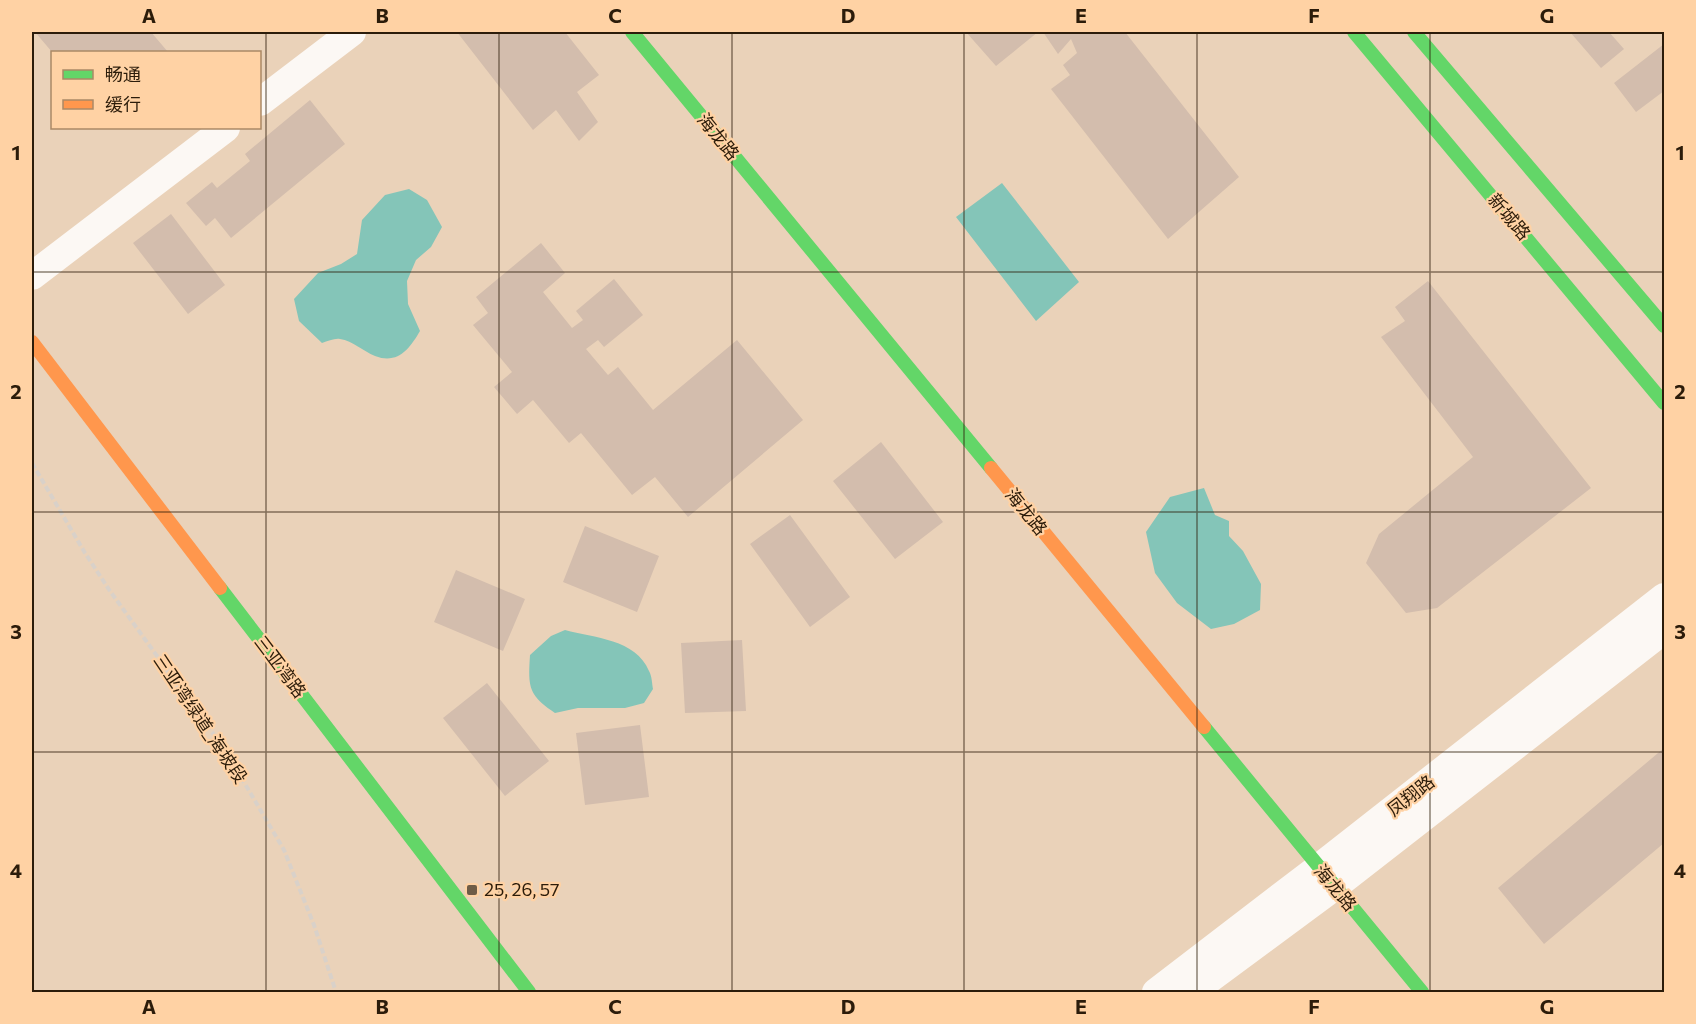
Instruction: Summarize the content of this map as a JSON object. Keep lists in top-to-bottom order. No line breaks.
{"streets":{"main road":["海龙路","新城路","三亚湾路"],"street":["凤翔路"],"path":["三亚湾绿道_海坡段"]},"crossings":[["海龙路","凤翔路"]],"places":{"transit":["25, 26, 57"]},"legend":["畅通","缓行"],"grid":{"columns":["A","B","C","D","E","F","G"],"rows":["1","2","3","4"]}}
